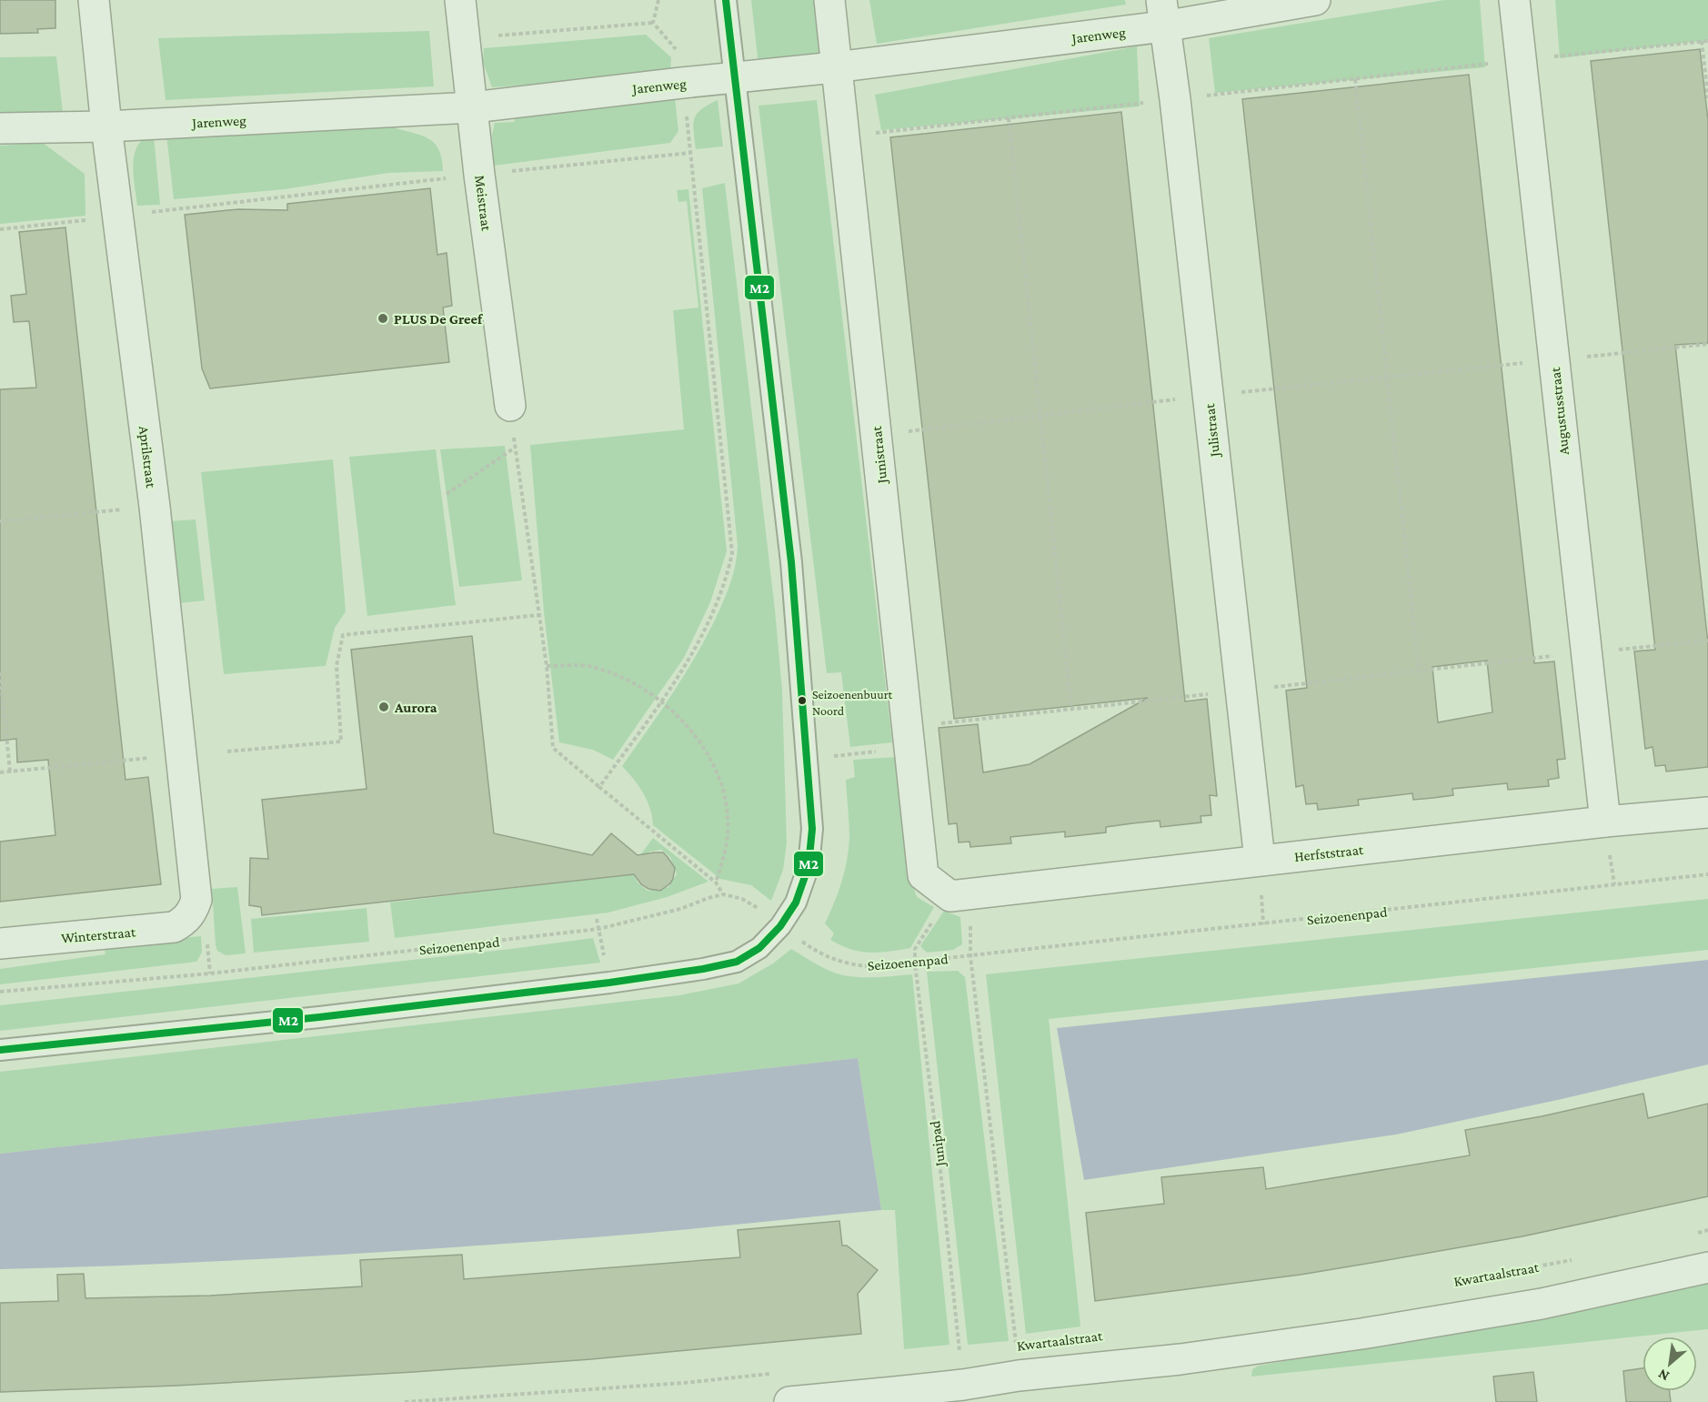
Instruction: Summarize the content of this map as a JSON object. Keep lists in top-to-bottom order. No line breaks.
{"streets":{"street":["Jarenweg","Meistraat","Augustusstraat","Julistraat","Junistraat","Aprilstraat","Herfststraat","Winterstraat","Kwartaalstraat"],"path":["Seizoenenpad","Junipad"]},"crossings":[["Jarenweg","Meistraat"],["Jarenweg","Julistraat"],["Jarenweg","Junistraat"],["Jarenweg","Aprilstraat"],["Augustusstraat","Herfststraat"],["Julistraat","Herfststraat"],["Junistraat","Herfststraat"],["Junistraat","Junipad"],["Aprilstraat","Winterstraat"],["Herfststraat","Junipad"],["Seizoenenpad","Junipad"]],"places":["PLUS De Greef","Seizoenenbuurt Noord","Aurora"],"lines":["transit line M2"],"north":"bottom left"}
